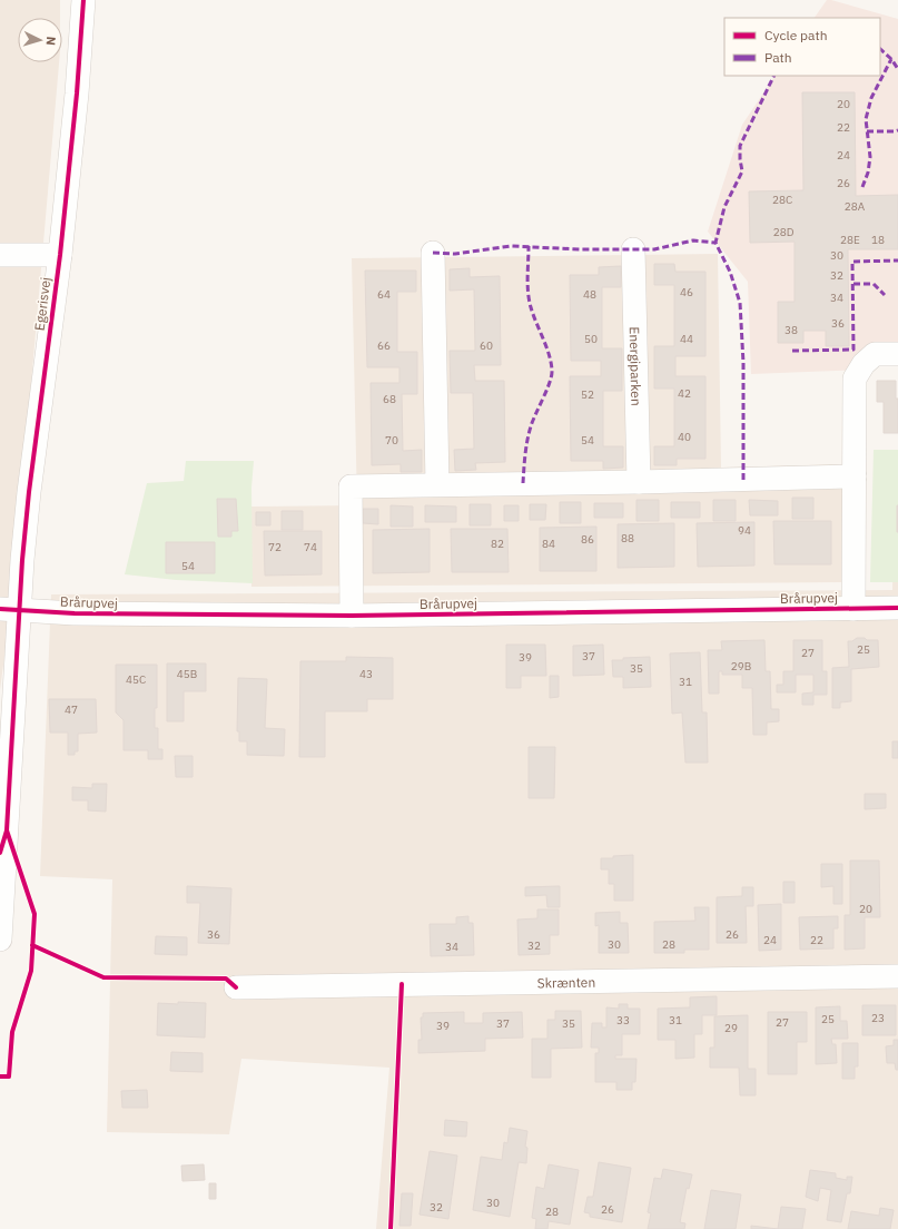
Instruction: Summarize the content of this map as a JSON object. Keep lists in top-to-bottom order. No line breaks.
{"streets":{"street":["Egerisvej","Energiparken","Brårupvej","Skrænten"]},"crossings":[["Egerisvej","Brårupvej"]],"house_numbers":["20","22","24","26","28C","28A","28D","28E","18","30","32","46","64","48","34","36","38","50","44","66","60","42","52","68","40","70","54","94","88","86","82","84","72","74","54","25","27","37","39","29B","35","45B","43","45C","31","47","20","36","26","24","22","30","28","32","34","23","25","33","31","27","37","35","39","29","30","32","26","28"],"legend":["Cycle path","Path"],"north":"right"}
